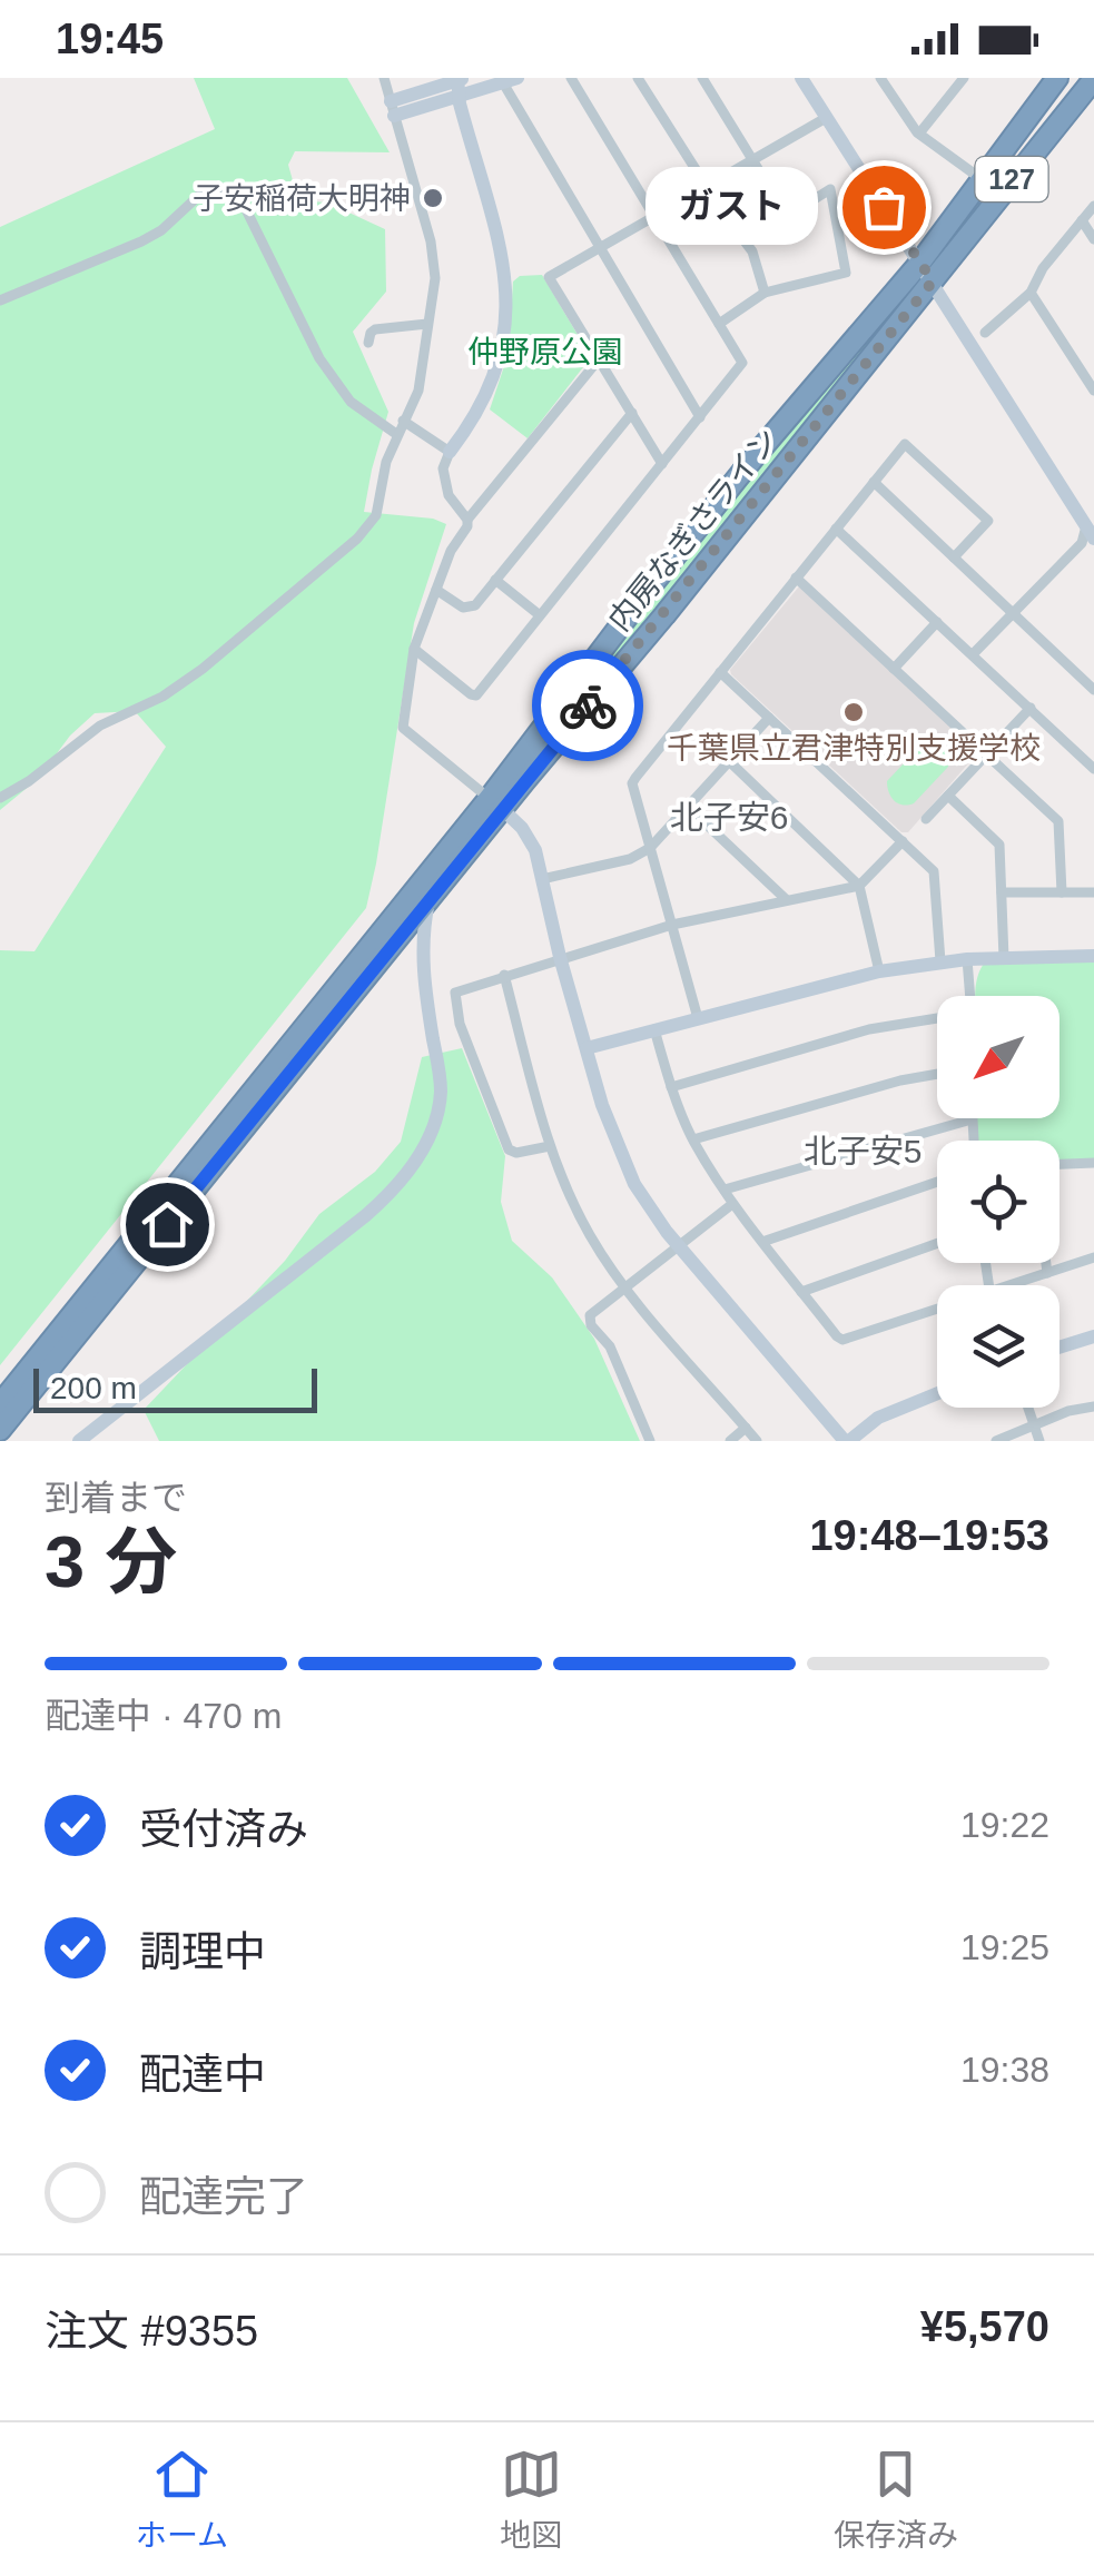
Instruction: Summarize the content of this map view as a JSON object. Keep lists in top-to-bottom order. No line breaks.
{"streets":{"highway":["127","内房なぎさライン"]},"districts":["北子安6","北子安5"],"parks":["仲野原公園"],"places":["子安稲荷大明神","ガスト","千葉県立君津特別支援学校"],"scale_bar":"200 m","north":"bottom left","page":{"status":"19:45","bubble":"ガスト","scale":"200 m","heading":["3 分","到着まで","19:48–19:53"],"panel":["注文 #9355","¥5,570"],"bar":"配達中 · 470 m","list":[["受付済み","19:22"],["調理中","19:25"],["配達中","19:38"],"配達完了"],"tabs":["ホーム","地図","保存済み"]}}
